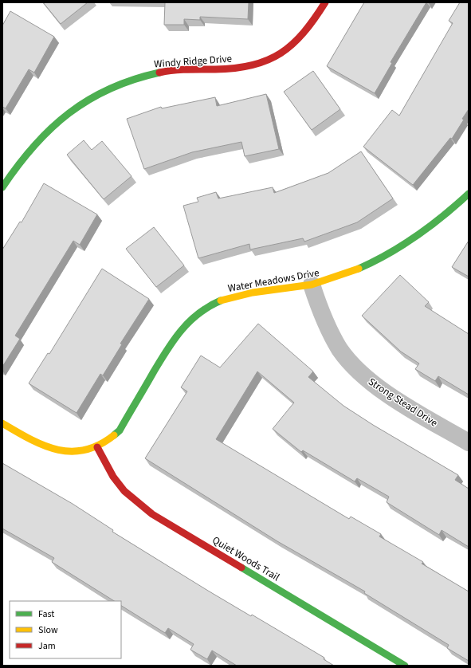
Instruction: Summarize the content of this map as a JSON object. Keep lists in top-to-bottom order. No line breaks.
{"streets":{"street":["Windy Ridge Drive","Water Meadows Drive","Strong Stead Drive","Quiet Woods Trail"]},"crossings":[["Water Meadows Drive","Strong Stead Drive"],["Water Meadows Drive","Quiet Woods Trail"]],"legend":["Fast","Slow","Jam"]}
